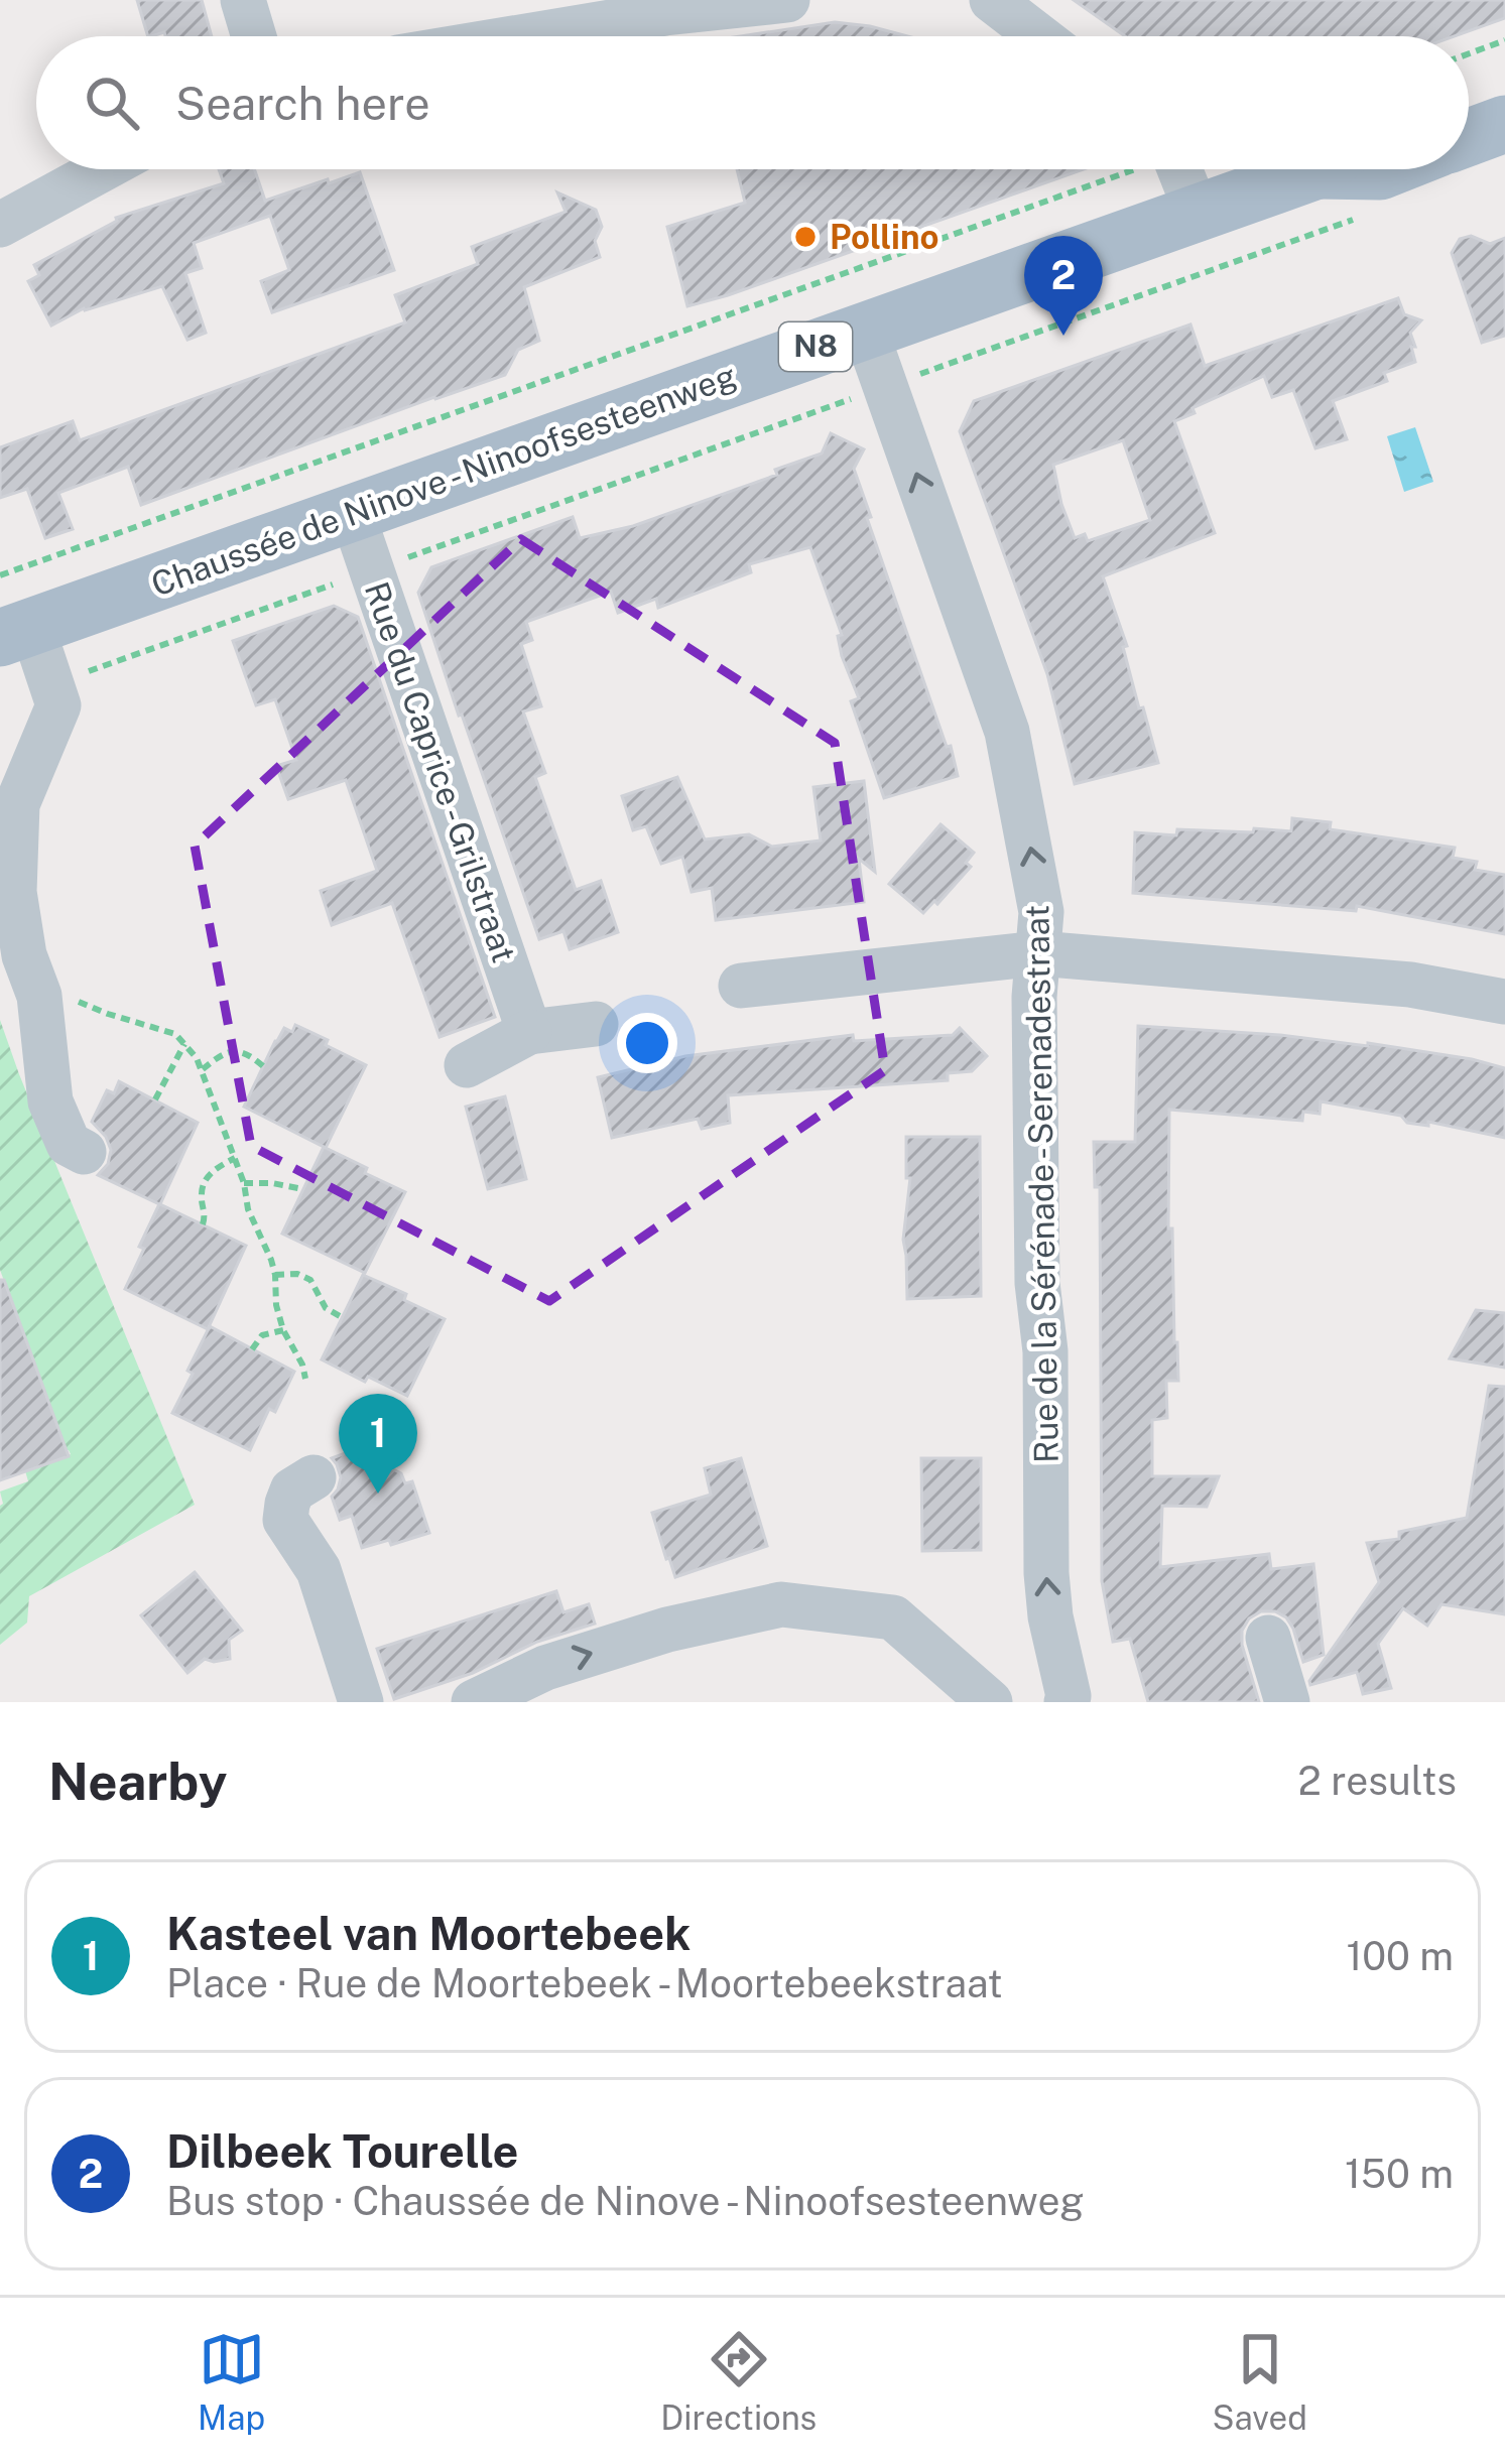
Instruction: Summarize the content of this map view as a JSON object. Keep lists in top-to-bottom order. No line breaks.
{"streets":{"main road":["N8","Chaussée de Ninove - Ninoofsesteenweg"],"street":["Rue du Caprice - Grilstraat","Rue de la Sérénade - Serenadestraat"]},"crossings":[["N8","Chaussée de Ninove - Ninoofsesteenweg"],["Chaussée de Ninove - Ninoofsesteenweg","Rue du Caprice - Grilstraat"],["Chaussée de Ninove - Ninoofsesteenweg","Rue de la Sérénade - Serenadestraat"]],"one_way":["Rue de la Sérénade - Serenadestraat"],"places":["Pollino"],"page":{"search":"Search here","pins":["2","1"],"heading":["Nearby","2 results"],"list":[{"mark":"1","name":"Kasteel van Moortebeek","note":"Place · Rue de Moortebeek - Moortebeekstraat","value":"100 m"},{"mark":"2","name":"Dilbeek Tourelle","note":"Bus stop · Chaussée de Ninove - Ninoofsesteenweg","value":"150 m"}],"nav":["Map","Directions","Saved"]}}
